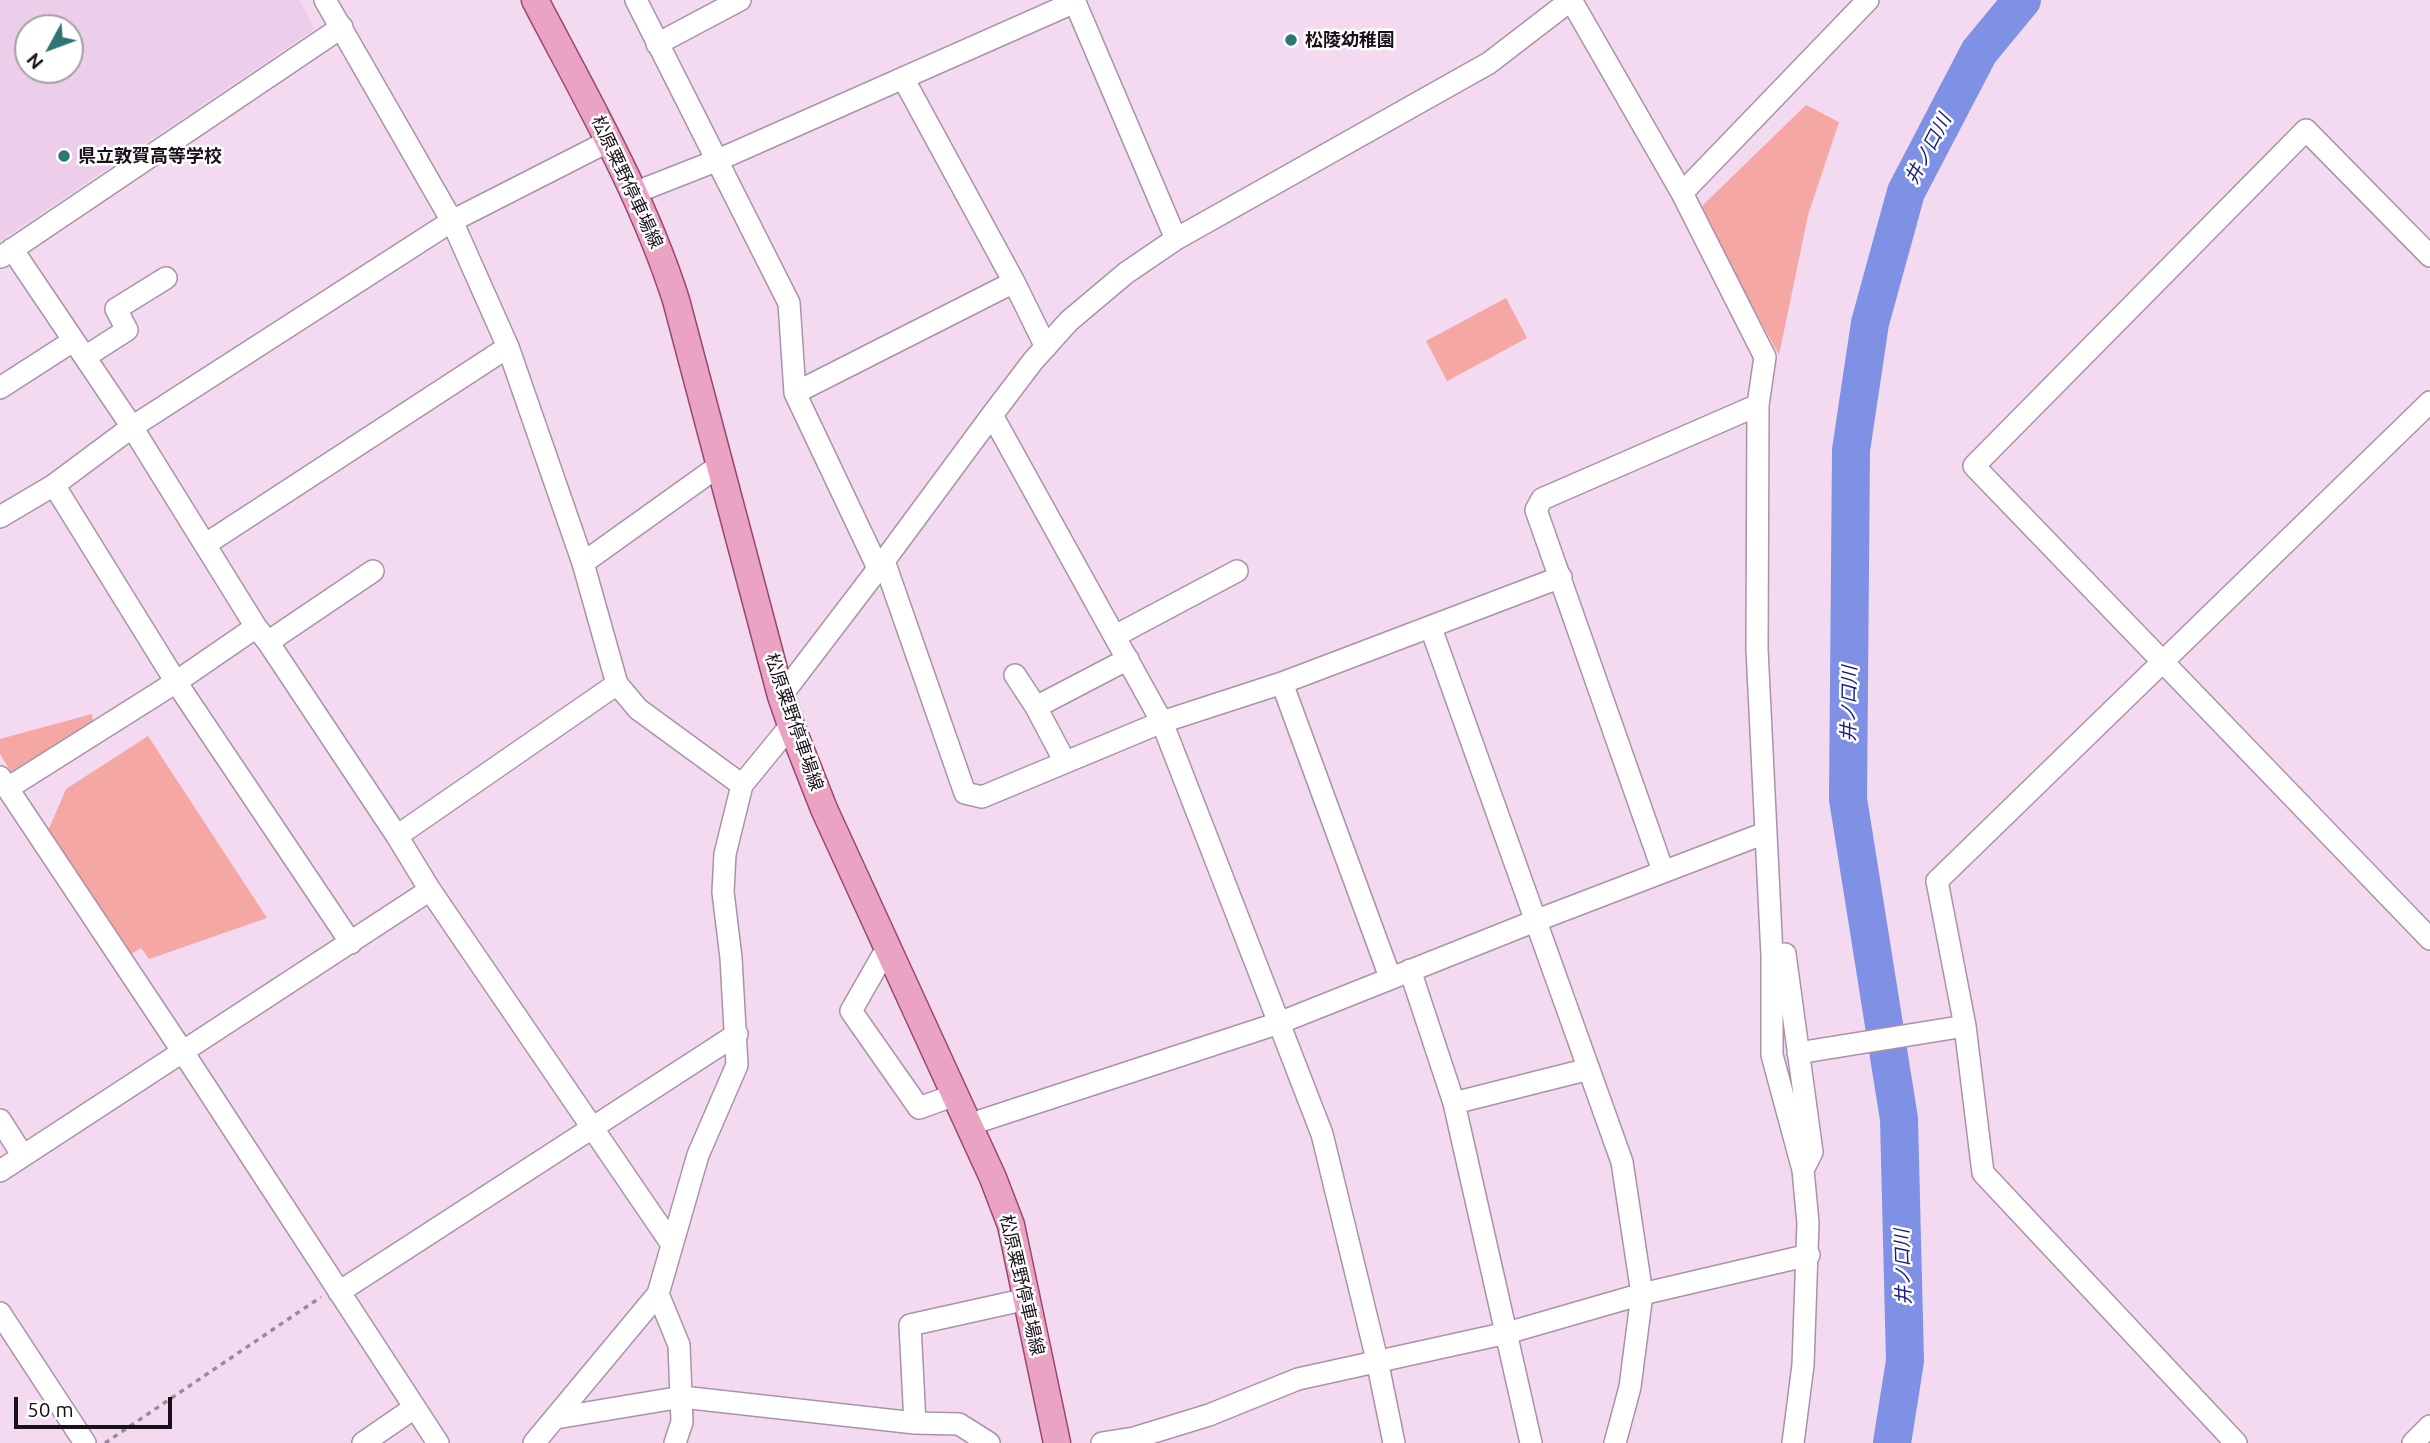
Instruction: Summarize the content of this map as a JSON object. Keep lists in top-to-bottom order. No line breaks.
{"streets":{"main road":["松原粟野停車場線"]},"water":["井ノ口川"],"places":["松陵幼稚園","県立敦賀高等学校"],"scale_bar":"50 m","north":"bottom left"}
